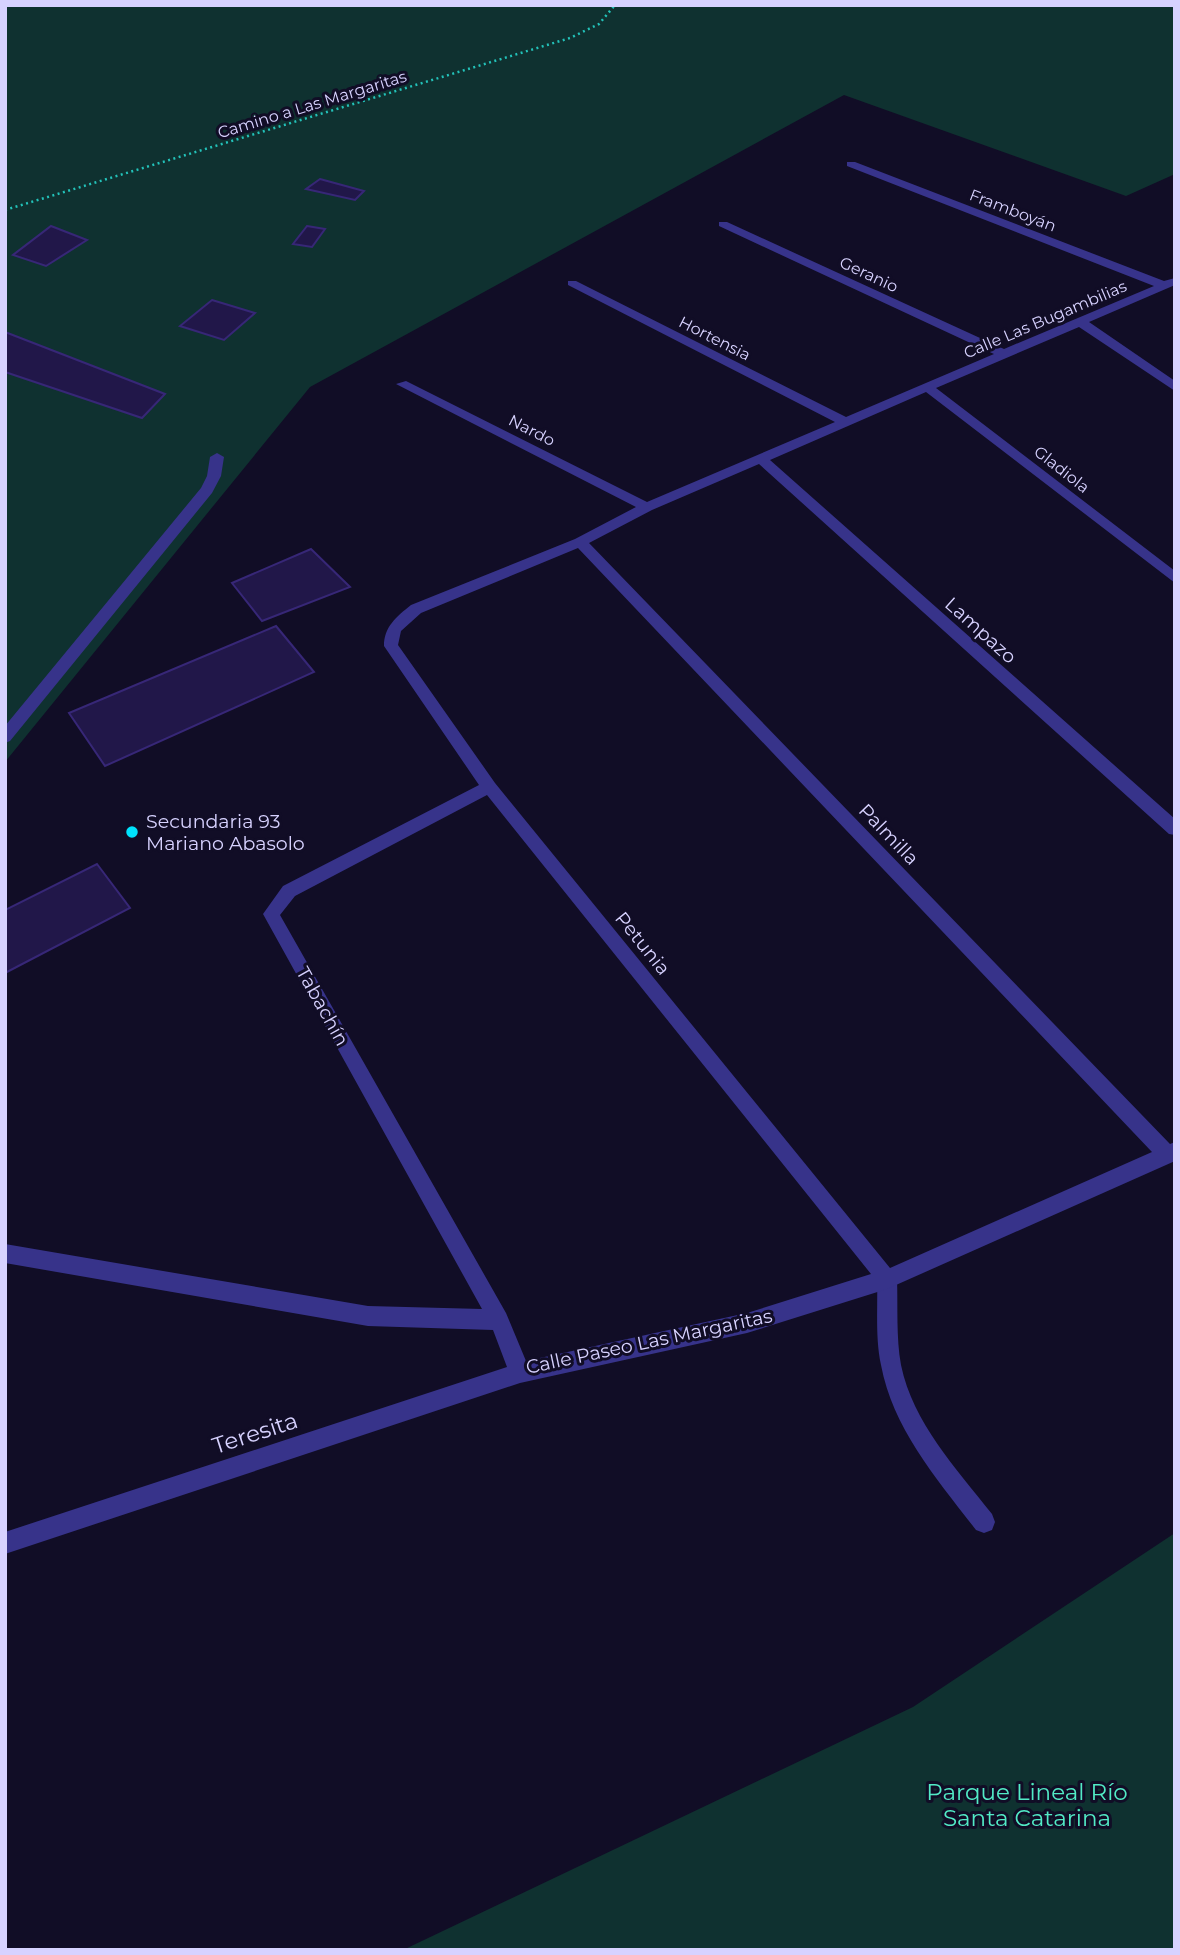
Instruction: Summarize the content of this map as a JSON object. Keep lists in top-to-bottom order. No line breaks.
{"streets":{"street":["Framboyán","Geranio","Calle Las Bugambilias","Hortensia","Nardo","Gladiola","Lampazo","Palmilla","Petunia","Tabachín","Calle Paseo Las Margaritas","Teresita"],"path":["Camino a Las Margaritas"]},"crossings":[["Framboyán","Calle Las Bugambilias"],["Geranio","Calle Las Bugambilias"],["Calle Las Bugambilias","Hortensia"],["Calle Las Bugambilias","Nardo"],["Calle Las Bugambilias","Gladiola"],["Calle Las Bugambilias","Lampazo"],["Calle Las Bugambilias","Palmilla"],["Calle Las Bugambilias","Petunia"],["Palmilla","Calle Paseo Las Margaritas"],["Petunia","Tabachín"],["Petunia","Calle Paseo Las Margaritas"],["Tabachín","Calle Paseo Las Margaritas"],["Calle Paseo Las Margaritas","Teresita"]],"parks":["Parque Lineal Río Santa Catarina"],"places":["Secundaria 93 Mariano Abasolo"]}
